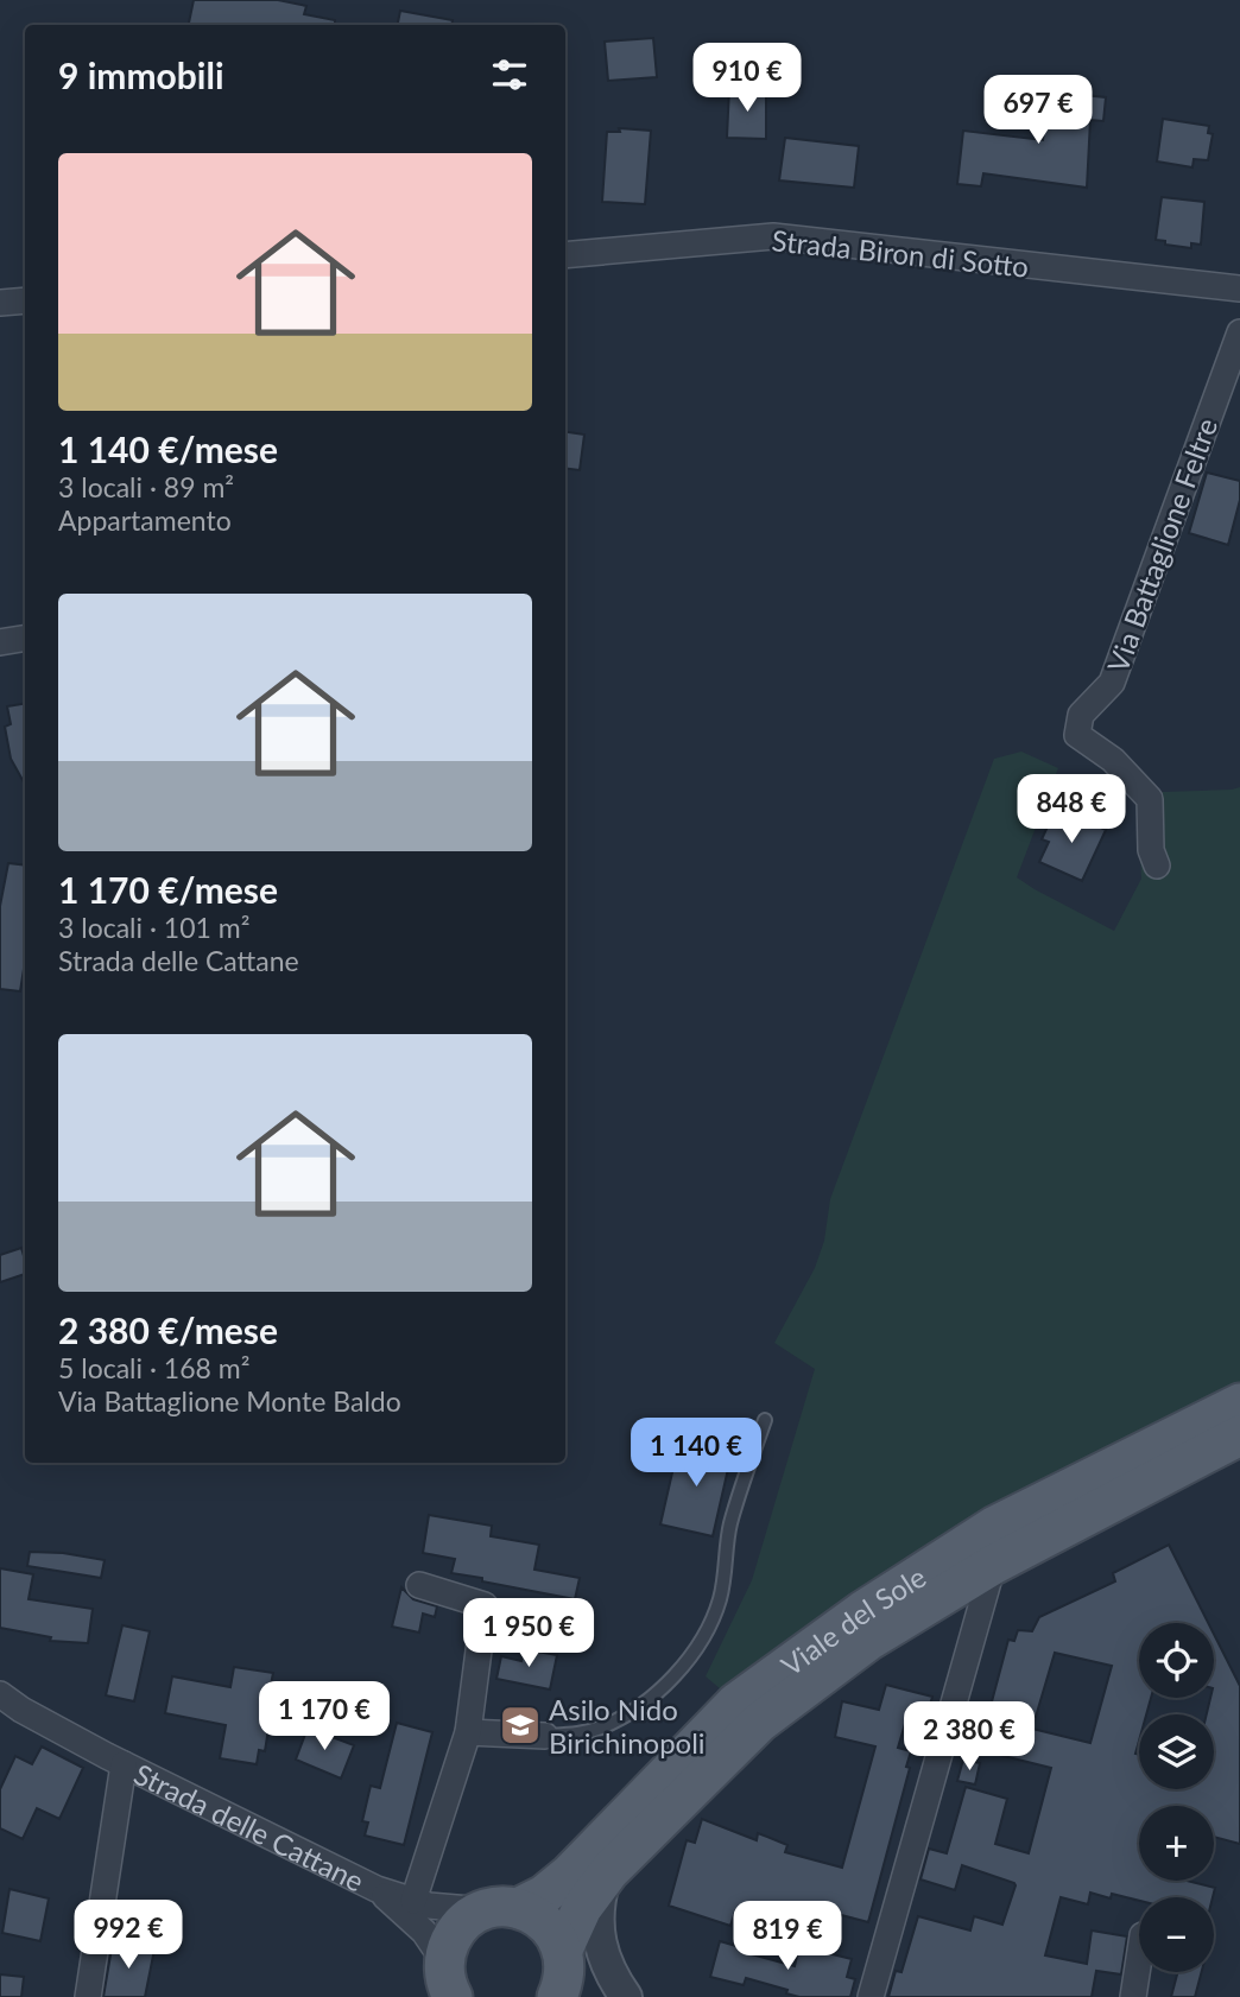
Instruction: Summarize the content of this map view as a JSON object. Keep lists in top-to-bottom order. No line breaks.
{"streets":{"main road":["Viale del Sole"],"street":["Strada Biron di Sotto","Via Battaglione Feltre","Strada delle Cattane"]},"crossings":[["Viale del Sole","Strada delle Cattane"]],"places":{"school or university":["Asilo Nido Birichinopoli"]},"page":{"heading":"9 immobili","price":["910 €","697 €","848 €","1 140 €","1 950 €","1 170 €","2 380 €","992 €","819 €"],"list":[{"name":"1 140 €/mese","note":"3 locali · 89 m² · Appartamento"},{"name":"1 170 €/mese","note":"3 locali · 101 m² · Strada delle Cattane"},{"name":"2 380 €/mese","note":"5 locali · 168 m² · Via Battaglione Monte Baldo"}],"map_buttons":["+","−"]}}
